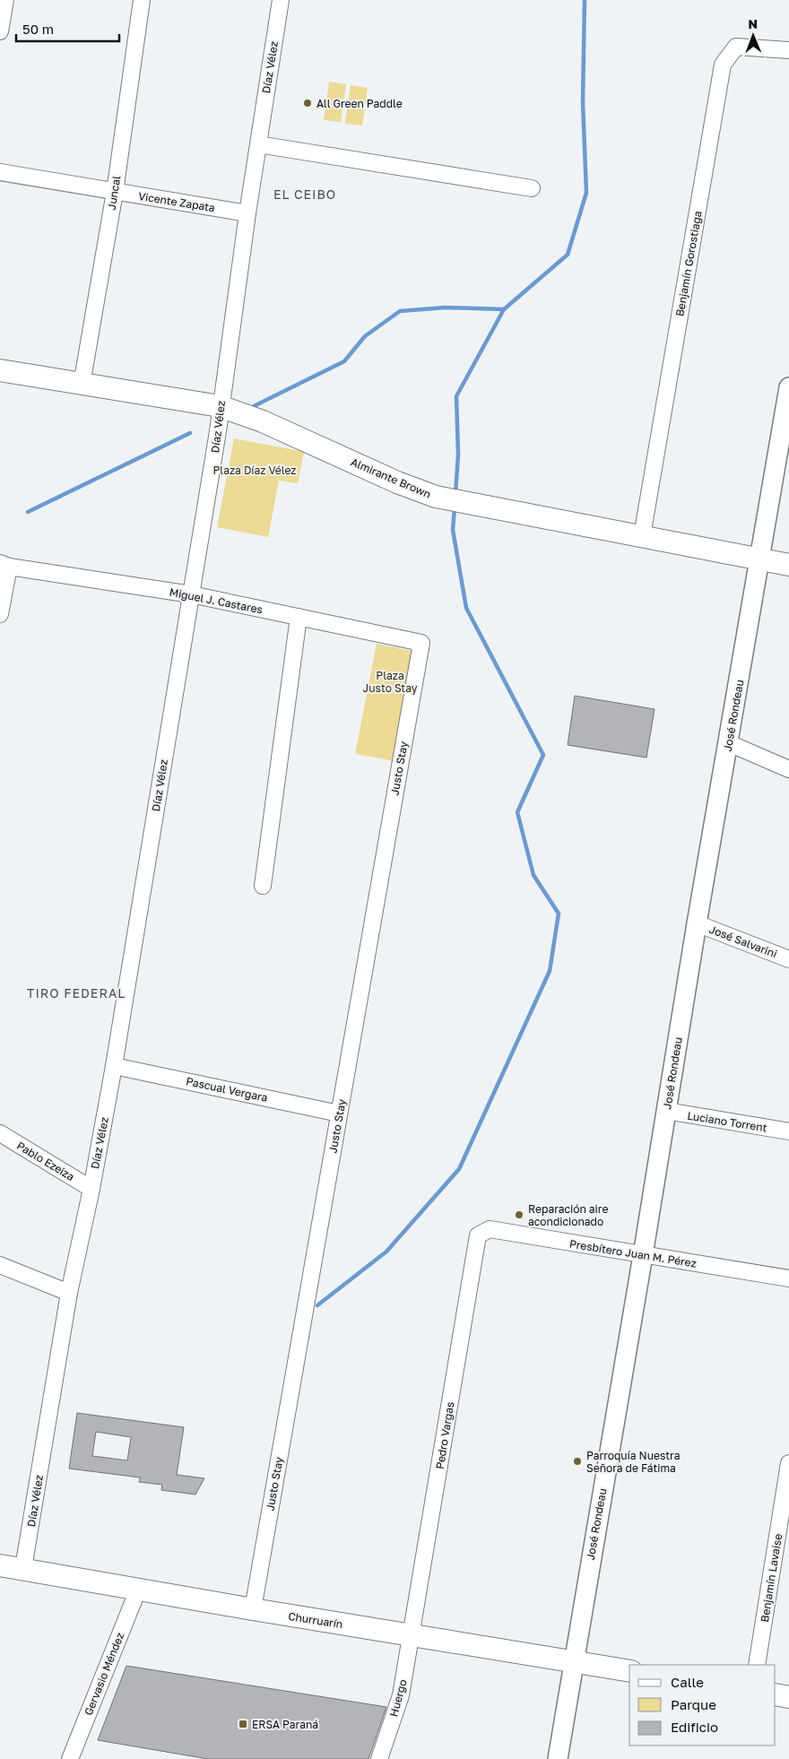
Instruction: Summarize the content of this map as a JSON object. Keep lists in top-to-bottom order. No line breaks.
{"streets":{"main road":["Almirante Brown","Churruarín"],"street":["Díaz Vélez","Juncal","Vicente Zapata","Benjamín Gorostiaga","Miguel J. Castares","José Rondeau","Justo Stay","José Salvarini","Pascual Vergara","Luciano Torrent","Pablo Ezeiza","Presbítero Juan M. Pérez","Pedro Vargas","Benjamín Lavaise","Gervasio Méndez","Huergo"]},"crossings":[["Díaz Vélez","Vicente Zapata"],["Díaz Vélez","Almirante Brown"],["Díaz Vélez","Miguel J. Castares"],["Díaz Vélez","Pascual Vergara"],["Díaz Vélez","Pablo Ezeiza"],["Díaz Vélez","Churruarín"],["Juncal","Vicente Zapata"],["Juncal","Almirante Brown"],["Benjamín Gorostiaga","Almirante Brown"],["Almirante Brown","José Rondeau"],["Miguel J. Castares","Justo Stay"],["José Rondeau","José Salvarini"],["José Rondeau","Luciano Torrent"],["José Rondeau","Presbítero Juan M. Pérez"],["José Rondeau","Churruarín"],["Justo Stay","Pascual Vergara"],["Justo Stay","Churruarín"],["Presbítero Juan M. Pérez","Pedro Vargas"],["Pedro Vargas","Churruarín"],["Pedro Vargas","Huergo"],["Churruarín","Gervasio Méndez"],["Churruarín","Huergo"]],"districts":["EL CEIBO","TIRO FEDERAL"],"parks":["Plaza Díaz Vélez","Plaza Justo Stay"],"places":{"other":["All Green Paddle","Reparación aire acondicionado","Parroquía Nuestra Señora de Fátima"],"transit":["ERSA Paraná"]},"legend":["Calle","Parque","Edificio"],"scale_bar":"50 m","north":"top"}
